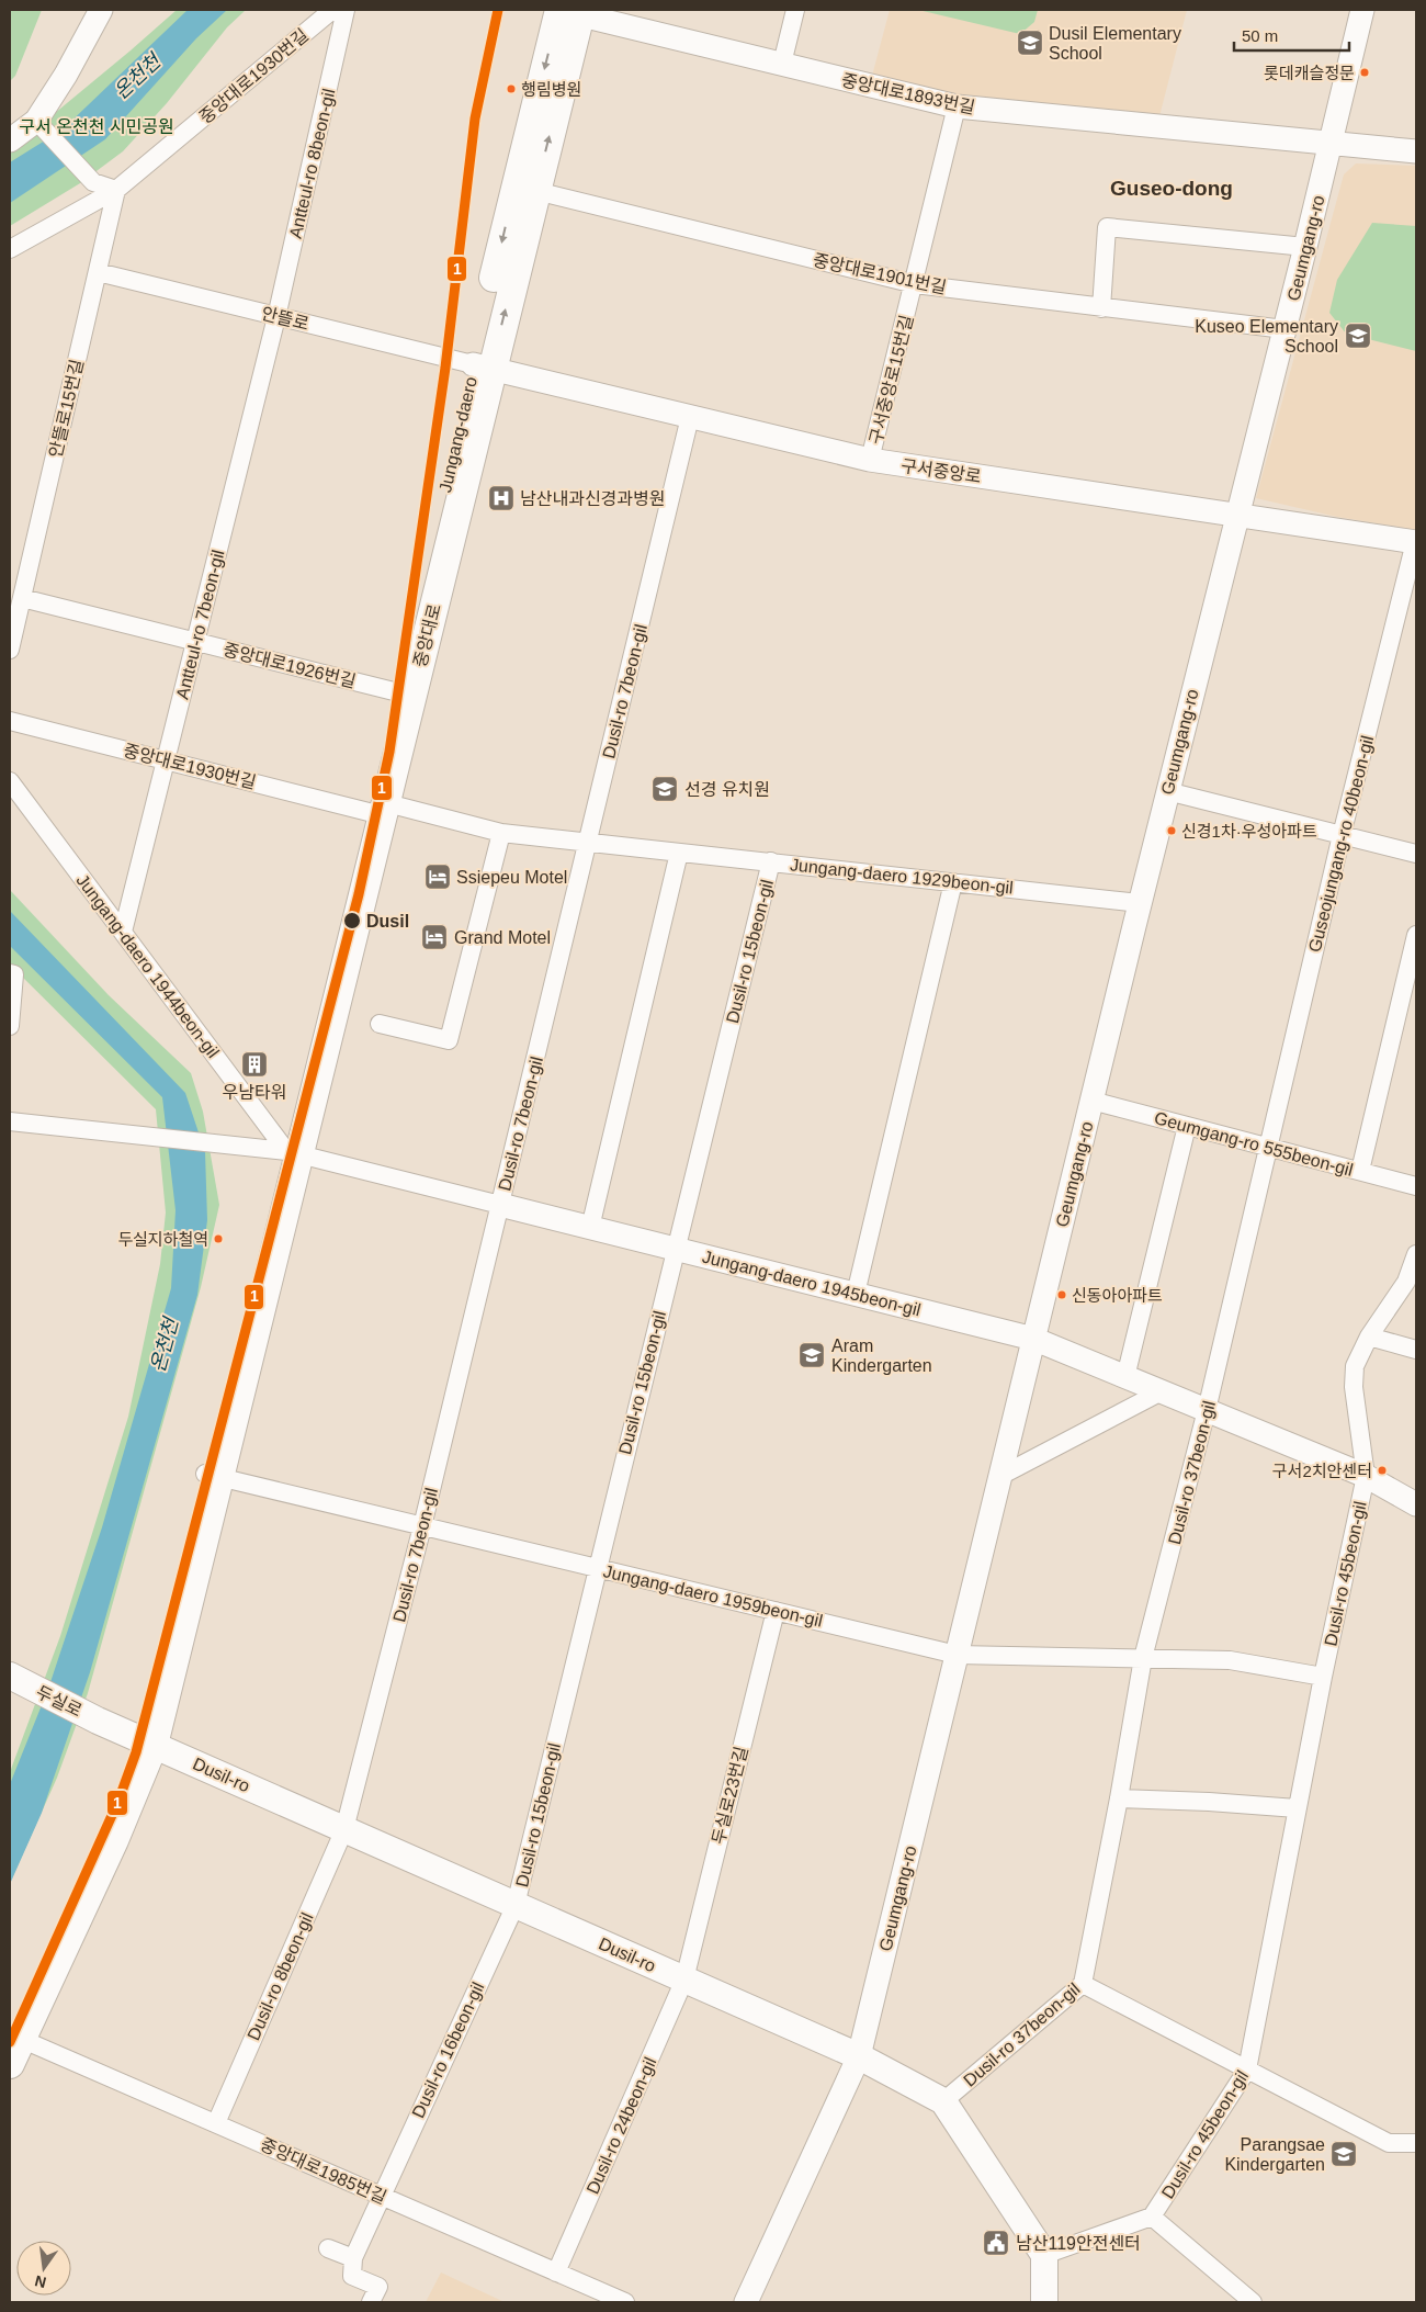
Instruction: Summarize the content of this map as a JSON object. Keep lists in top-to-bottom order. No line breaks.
{"streets":{"main road":["Jungang-daero","중앙대로","두실로","Dusil-ro"],"street":["중앙대로1930번길","중앙대로1893번길","Antteul-ro 8beon-gil","Geumgang-ro","중앙대로1901번길","안뜰로","구서중앙로15번길","안뜰로15번길","구서중앙로","Antteul-ro 7beon-gil","중앙대로1926번길","Dusil-ro 7beon-gil","Guseojungang-ro 40beon-gil","Jungang-daero 1929beon-gil","Dusil-ro 15beon-gil","Jungang-daero 1944beon-gil","Geumgang-ro 555beon-gil","Jungang-daero 1945beon-gil","Dusil-ro 37beon-gil","Dusil-ro 45beon-gil","Jungang-daero 1959beon-gil","두실로23번길","Dusil-ro 8beon-gil","Dusil-ro 16beon-gil","Dusil-ro 24beon-gil","중앙대로1985번길"]},"crossings":[["중앙대로1930번길","안뜰로15번길"],["중앙대로1930번길","Jungang-daero"],["중앙대로1930번길","Antteul-ro 7beon-gil"],["중앙대로1930번길","중앙대로"],["중앙대로1930번길","Jungang-daero 1929beon-gil"],["중앙대로1893번길","Geumgang-ro"],["중앙대로1893번길","구서중앙로15번길"],["중앙대로1893번길","Jungang-daero"],["Antteul-ro 8beon-gil","안뜰로"],["Antteul-ro 8beon-gil","Antteul-ro 7beon-gil"],["Geumgang-ro","중앙대로1901번길"],["Geumgang-ro","구서중앙로"],["Geumgang-ro","Jungang-daero 1929beon-gil"],["Geumgang-ro","Geumgang-ro 555beon-gil"],["Geumgang-ro","Jungang-daero 1945beon-gil"],["Geumgang-ro","Jungang-daero 1959beon-gil"],["Geumgang-ro","Dusil-ro"],["중앙대로1901번길","구서중앙로15번길"],["중앙대로1901번길","Jungang-daero"],["안뜰로","안뜰로15번길"],["안뜰로","Jungang-daero"],["안뜰로","구서중앙로"],["안뜰로","Antteul-ro 7beon-gil"],["안뜰로","중앙대로"],["구서중앙로15번길","구서중앙로"],["안뜰로15번길","중앙대로1926번길"],["Jungang-daero","구서중앙로"],["Jungang-daero","중앙대로"],["Jungang-daero","중앙대로1926번길"],["Jungang-daero","Jungang-daero 1929beon-gil"],["Jungang-daero","Jungang-daero 1944beon-gil"],["Jungang-daero","Jungang-daero 1945beon-gil"],["Jungang-daero","Jungang-daero 1959beon-gil"],["Jungang-daero","Dusil-ro"],["Jungang-daero","중앙대로1985번길"],["구서중앙로","중앙대로"],["구서중앙로","Dusil-ro 7beon-gil"],["구서중앙로","Guseojungang-ro 40beon-gil"],["Antteul-ro 7beon-gil","중앙대로1926번길"],["Antteul-ro 7beon-gil","Jungang-daero 1944beon-gil"],["중앙대로","Jungang-daero 1929beon-gil"],["Dusil-ro 7beon-gil","Jungang-daero 1929beon-gil"],["Dusil-ro 7beon-gil","Jungang-daero 1945beon-gil"],["Dusil-ro 7beon-gil","Jungang-daero 1959beon-gil"],["Dusil-ro 7beon-gil","Dusil-ro"],["Dusil-ro 7beon-gil","Dusil-ro 8beon-gil"],["Guseojungang-ro 40beon-gil","Geumgang-ro 555beon-gil"],["Guseojungang-ro 40beon-gil","Dusil-ro 37beon-gil"],["Jungang-daero 1929beon-gil","Dusil-ro 15beon-gil"],["Dusil-ro 15beon-gil","Jungang-daero 1945beon-gil"],["Dusil-ro 15beon-gil","Jungang-daero 1959beon-gil"],["Dusil-ro 15beon-gil","Dusil-ro"],["Dusil-ro 15beon-gil","Dusil-ro 16beon-gil"],["Jungang-daero 1944beon-gil","Jungang-daero 1945beon-gil"],["Geumgang-ro 555beon-gil","Dusil-ro 37beon-gil"],["Jungang-daero 1945beon-gil","Dusil-ro 37beon-gil"],["Jungang-daero 1945beon-gil","Dusil-ro 45beon-gil"],["Dusil-ro 37beon-gil","Jungang-daero 1959beon-gil"],["Dusil-ro 37beon-gil","Dusil-ro"],["Dusil-ro 45beon-gil","Jungang-daero 1959beon-gil"],["Dusil-ro 45beon-gil","Dusil-ro"],["Jungang-daero 1959beon-gil","두실로23번길"],["두실로","Dusil-ro"],["Dusil-ro","두실로23번길"],["Dusil-ro","Dusil-ro 8beon-gil"],["Dusil-ro","Dusil-ro 16beon-gil"],["Dusil-ro","Dusil-ro 24beon-gil"],["두실로23번길","Dusil-ro 24beon-gil"],["Dusil-ro 8beon-gil","중앙대로1985번길"],["Dusil-ro 16beon-gil","중앙대로1985번길"],["Dusil-ro 24beon-gil","중앙대로1985번길"]],"districts":["Guseo-dong"],"water":["온천천"],"parks":["구서 온천천 시민공원"],"places":{"school or university":["Dusil Elementary School","Kuseo Elementary School","선경 유치원","Aram Kindergarten","Parangsae Kindergarten"],"other":["롯데캐슬정문","행림병원","신경1차·우성아파트","Dusil","두실지하철역","신동아아파트","구서2치안센터"],"hospital":["남산내과신경과병원"],"hotel":["Ssiepeu Motel","Grand Motel"],"building":["우남타워"],"public building":["남산119안전센터"]},"lines":["transit line 1"],"scale_bar":"50 m","north":"bottom"}
